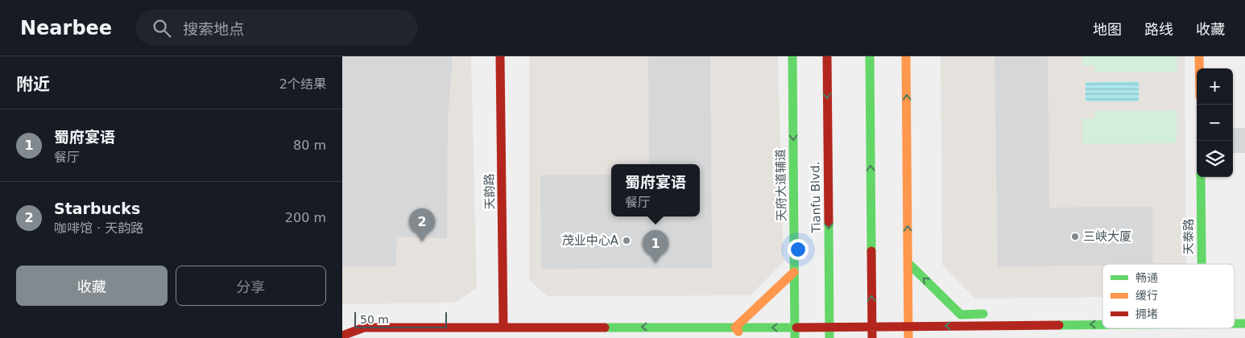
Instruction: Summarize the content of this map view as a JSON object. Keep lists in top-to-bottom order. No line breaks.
{"streets":{"street":["天府大道辅道","天韵路","Tianfu Blvd.","天泰路"]},"places":["三峡大厦","茂业中心A"],"legend":["畅通","缓行","拥堵"],"scale_bar":"50 m","page":{"header":"Nearbee","search":"搜索地点","nav":["地图","路线","收藏"],"heading":["附近","2个结果"],"map_buttons":["+","−"],"list":[{"mark":"1","name":"蜀府宴语","note":"餐厅","value":"80 m"},{"mark":"2","name":"Starbucks","note":"咖啡馆 · 天韵路","value":"200 m"}],"popup":["蜀府宴语","餐厅"],"pins":["2","1"],"buttons":["收藏","分享"],"scale":"50 m"}}
